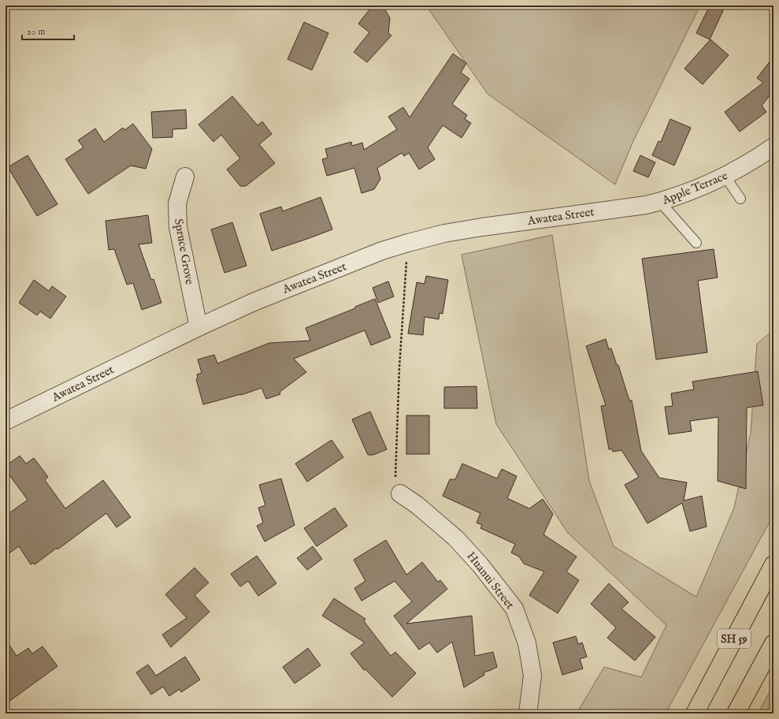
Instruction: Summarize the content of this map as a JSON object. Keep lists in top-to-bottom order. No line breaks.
{"streets":{"highway":["SH 59"],"street":["Apple Terrace","Awatea Street","Spruce Grove","Huanui Street"]},"crossings":[["Apple Terrace","Awatea Street"],["Awatea Street","Spruce Grove"]],"scale_bar":"20 m"}
